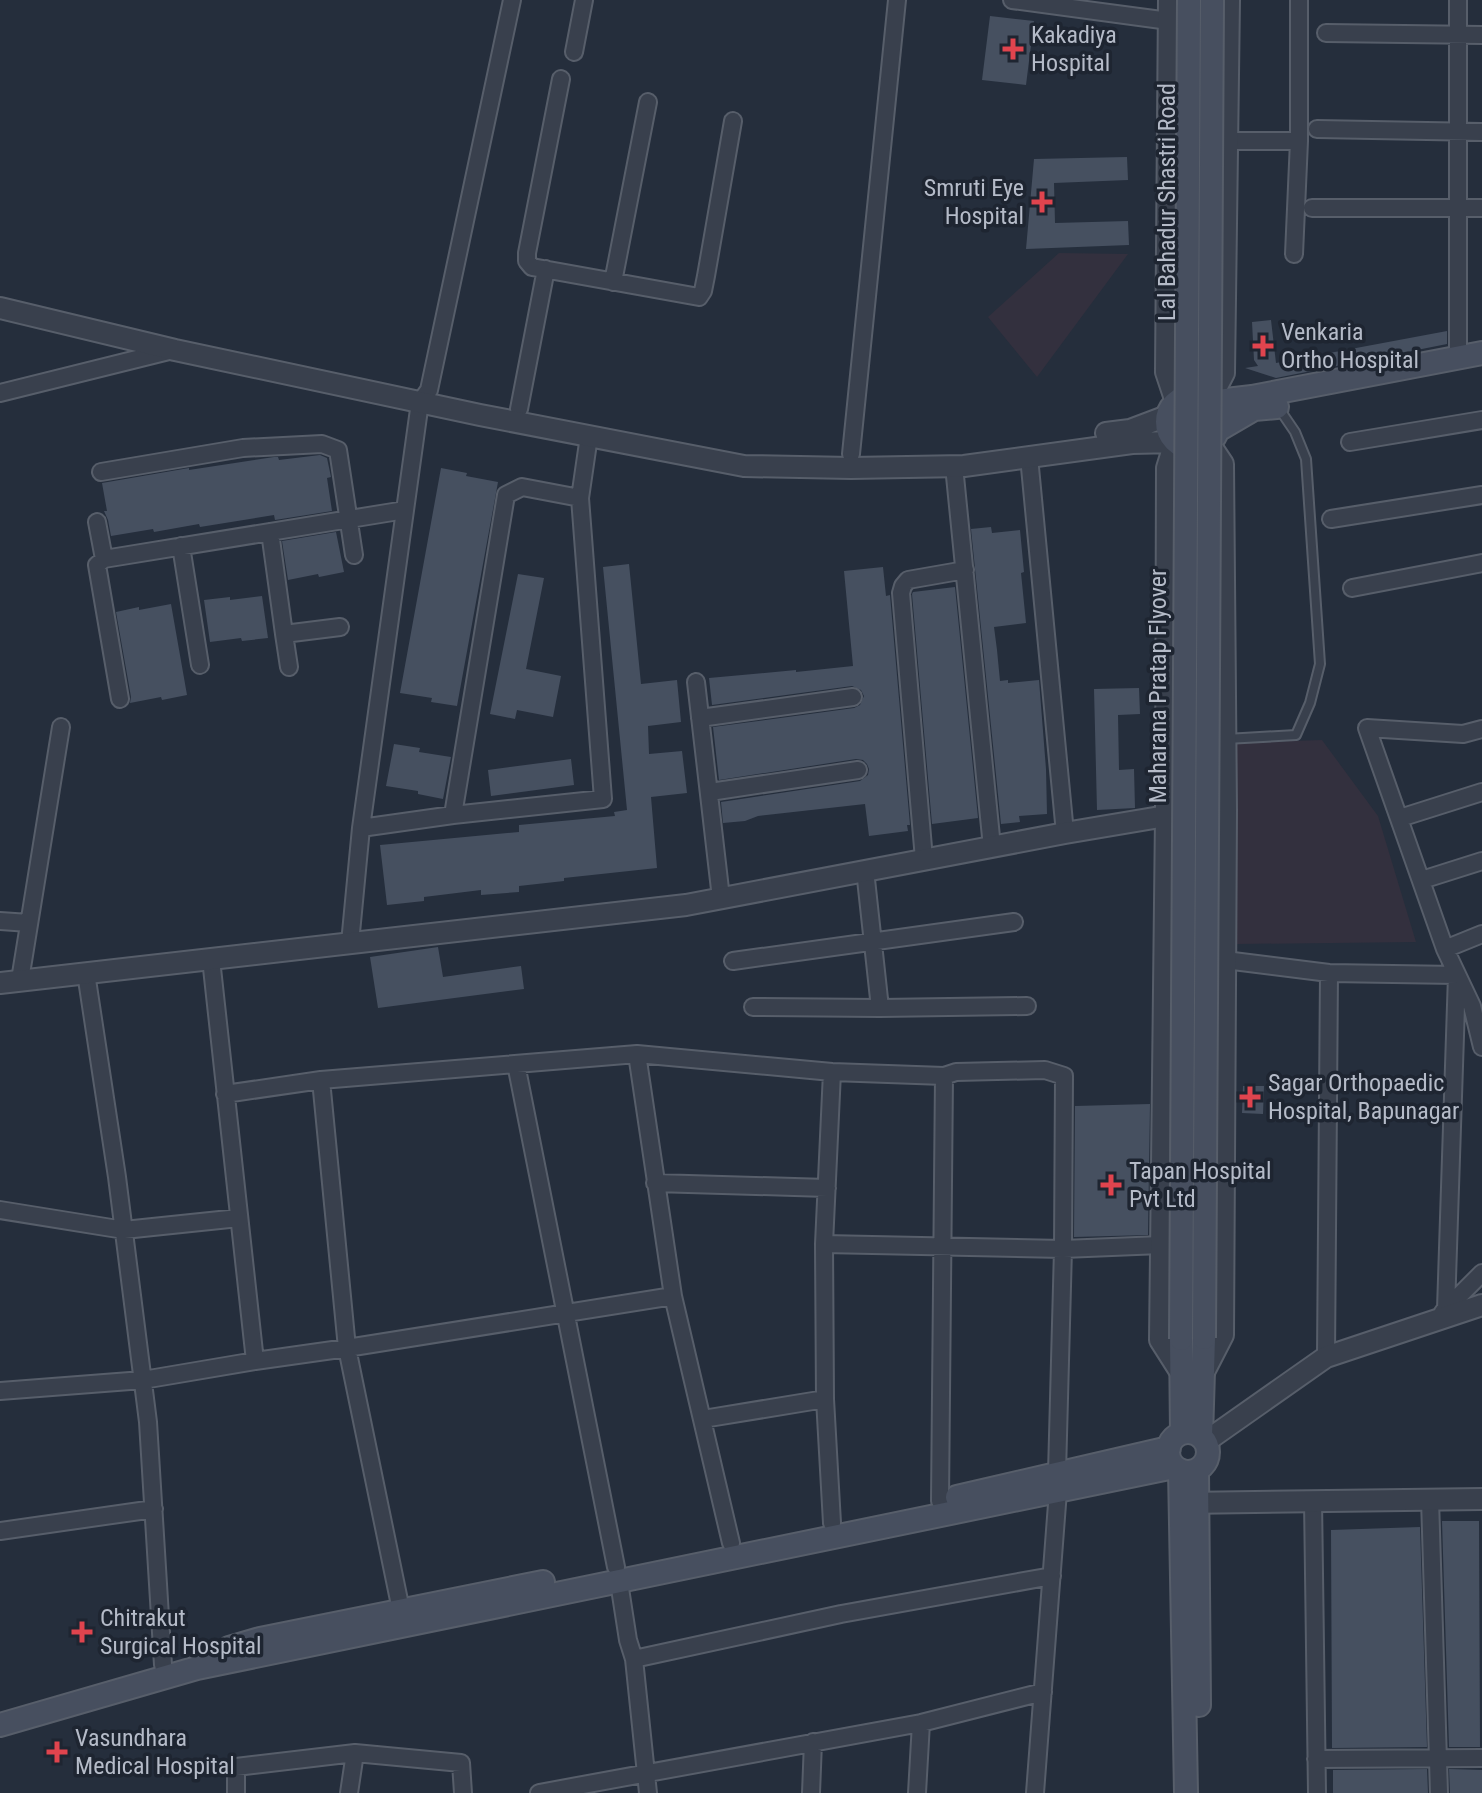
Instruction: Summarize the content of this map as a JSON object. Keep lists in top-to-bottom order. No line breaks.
{"streets":{"main road":["Maharana Pratap Flyover"],"street":["Lal Bahadur Shastri Road"]},"places":{"health":["Kakadiya Hospital","Smruti Eye Hospital","Venkaria Ortho Hospital","Sagar Orthopaedic Hospital, Bapunagar","Tapan Hospital Pvt Ltd","Chitrakut Surgical Hospital","Vasundhara Medical Hospital"]}}
